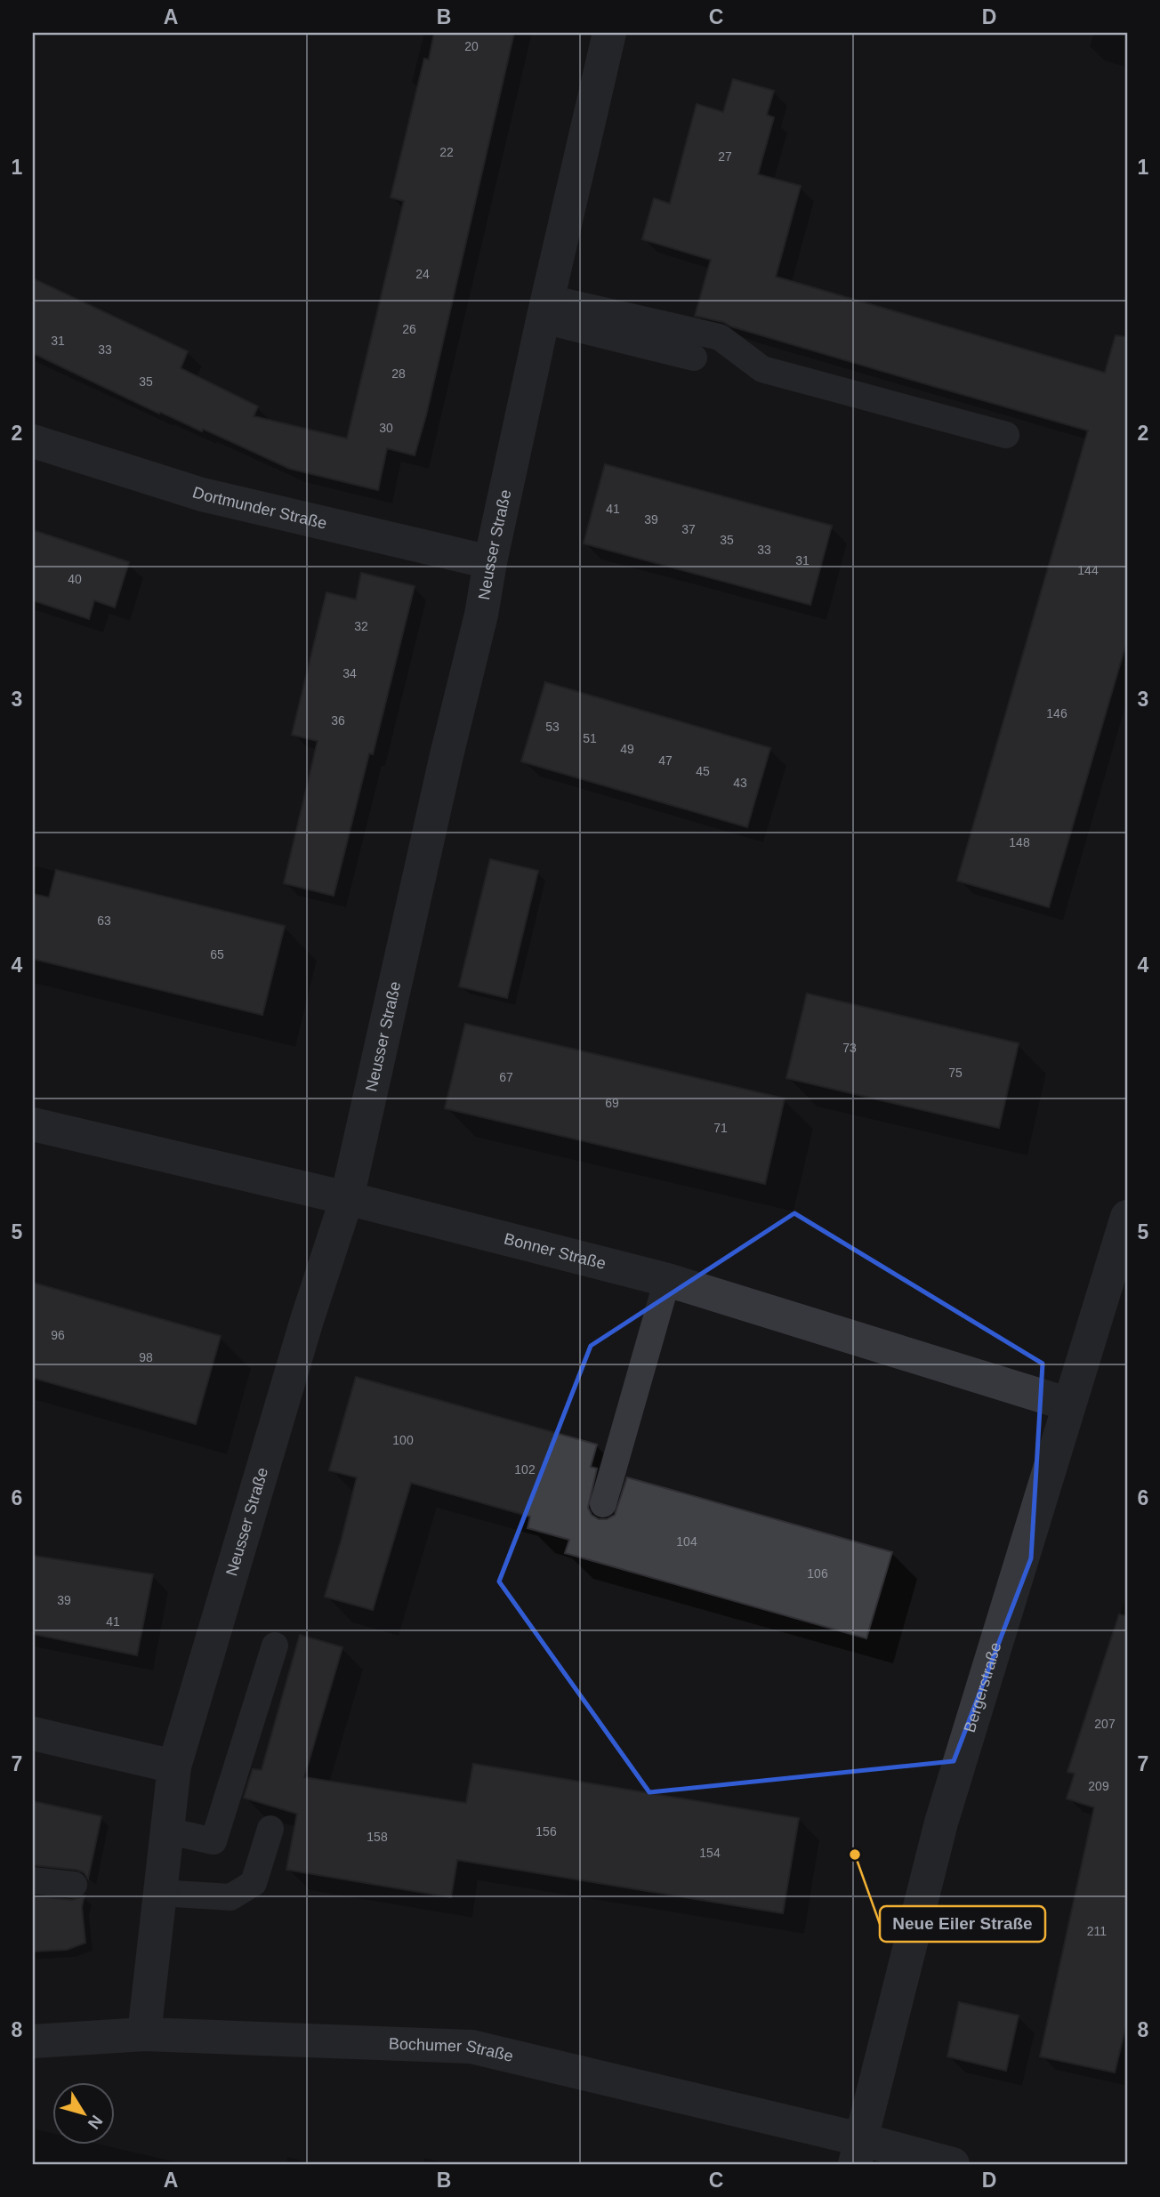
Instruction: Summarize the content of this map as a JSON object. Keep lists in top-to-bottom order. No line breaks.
{"streets":{"street":["Dortmunder Straße","Neusser Straße","Bonner Straße","Bergerstraße","Bochumer Straße"]},"crossings":[["Dortmunder Straße","Neusser Straße"],["Neusser Straße","Bonner Straße"],["Neusser Straße","Bochumer Straße"],["Bonner Straße","Bergerstraße"],["Bergerstraße","Bochumer Straße"]],"places":["Neue Eiler Straße"],"house_numbers":["20","22","27","24","26","31","33","28","35","30","41","39","37","35","33","31","144","40","32","34","146","36","53","51","49","47","45","43","148","63","65","73","75","67","69","71","96","98","100","102","104","106","39","41","207","209","156","158","154","211"],"north":"bottom right","grid":{"columns":["A","B","C","D"],"rows":["1","2","3","4","5","6","7","8"]}}
